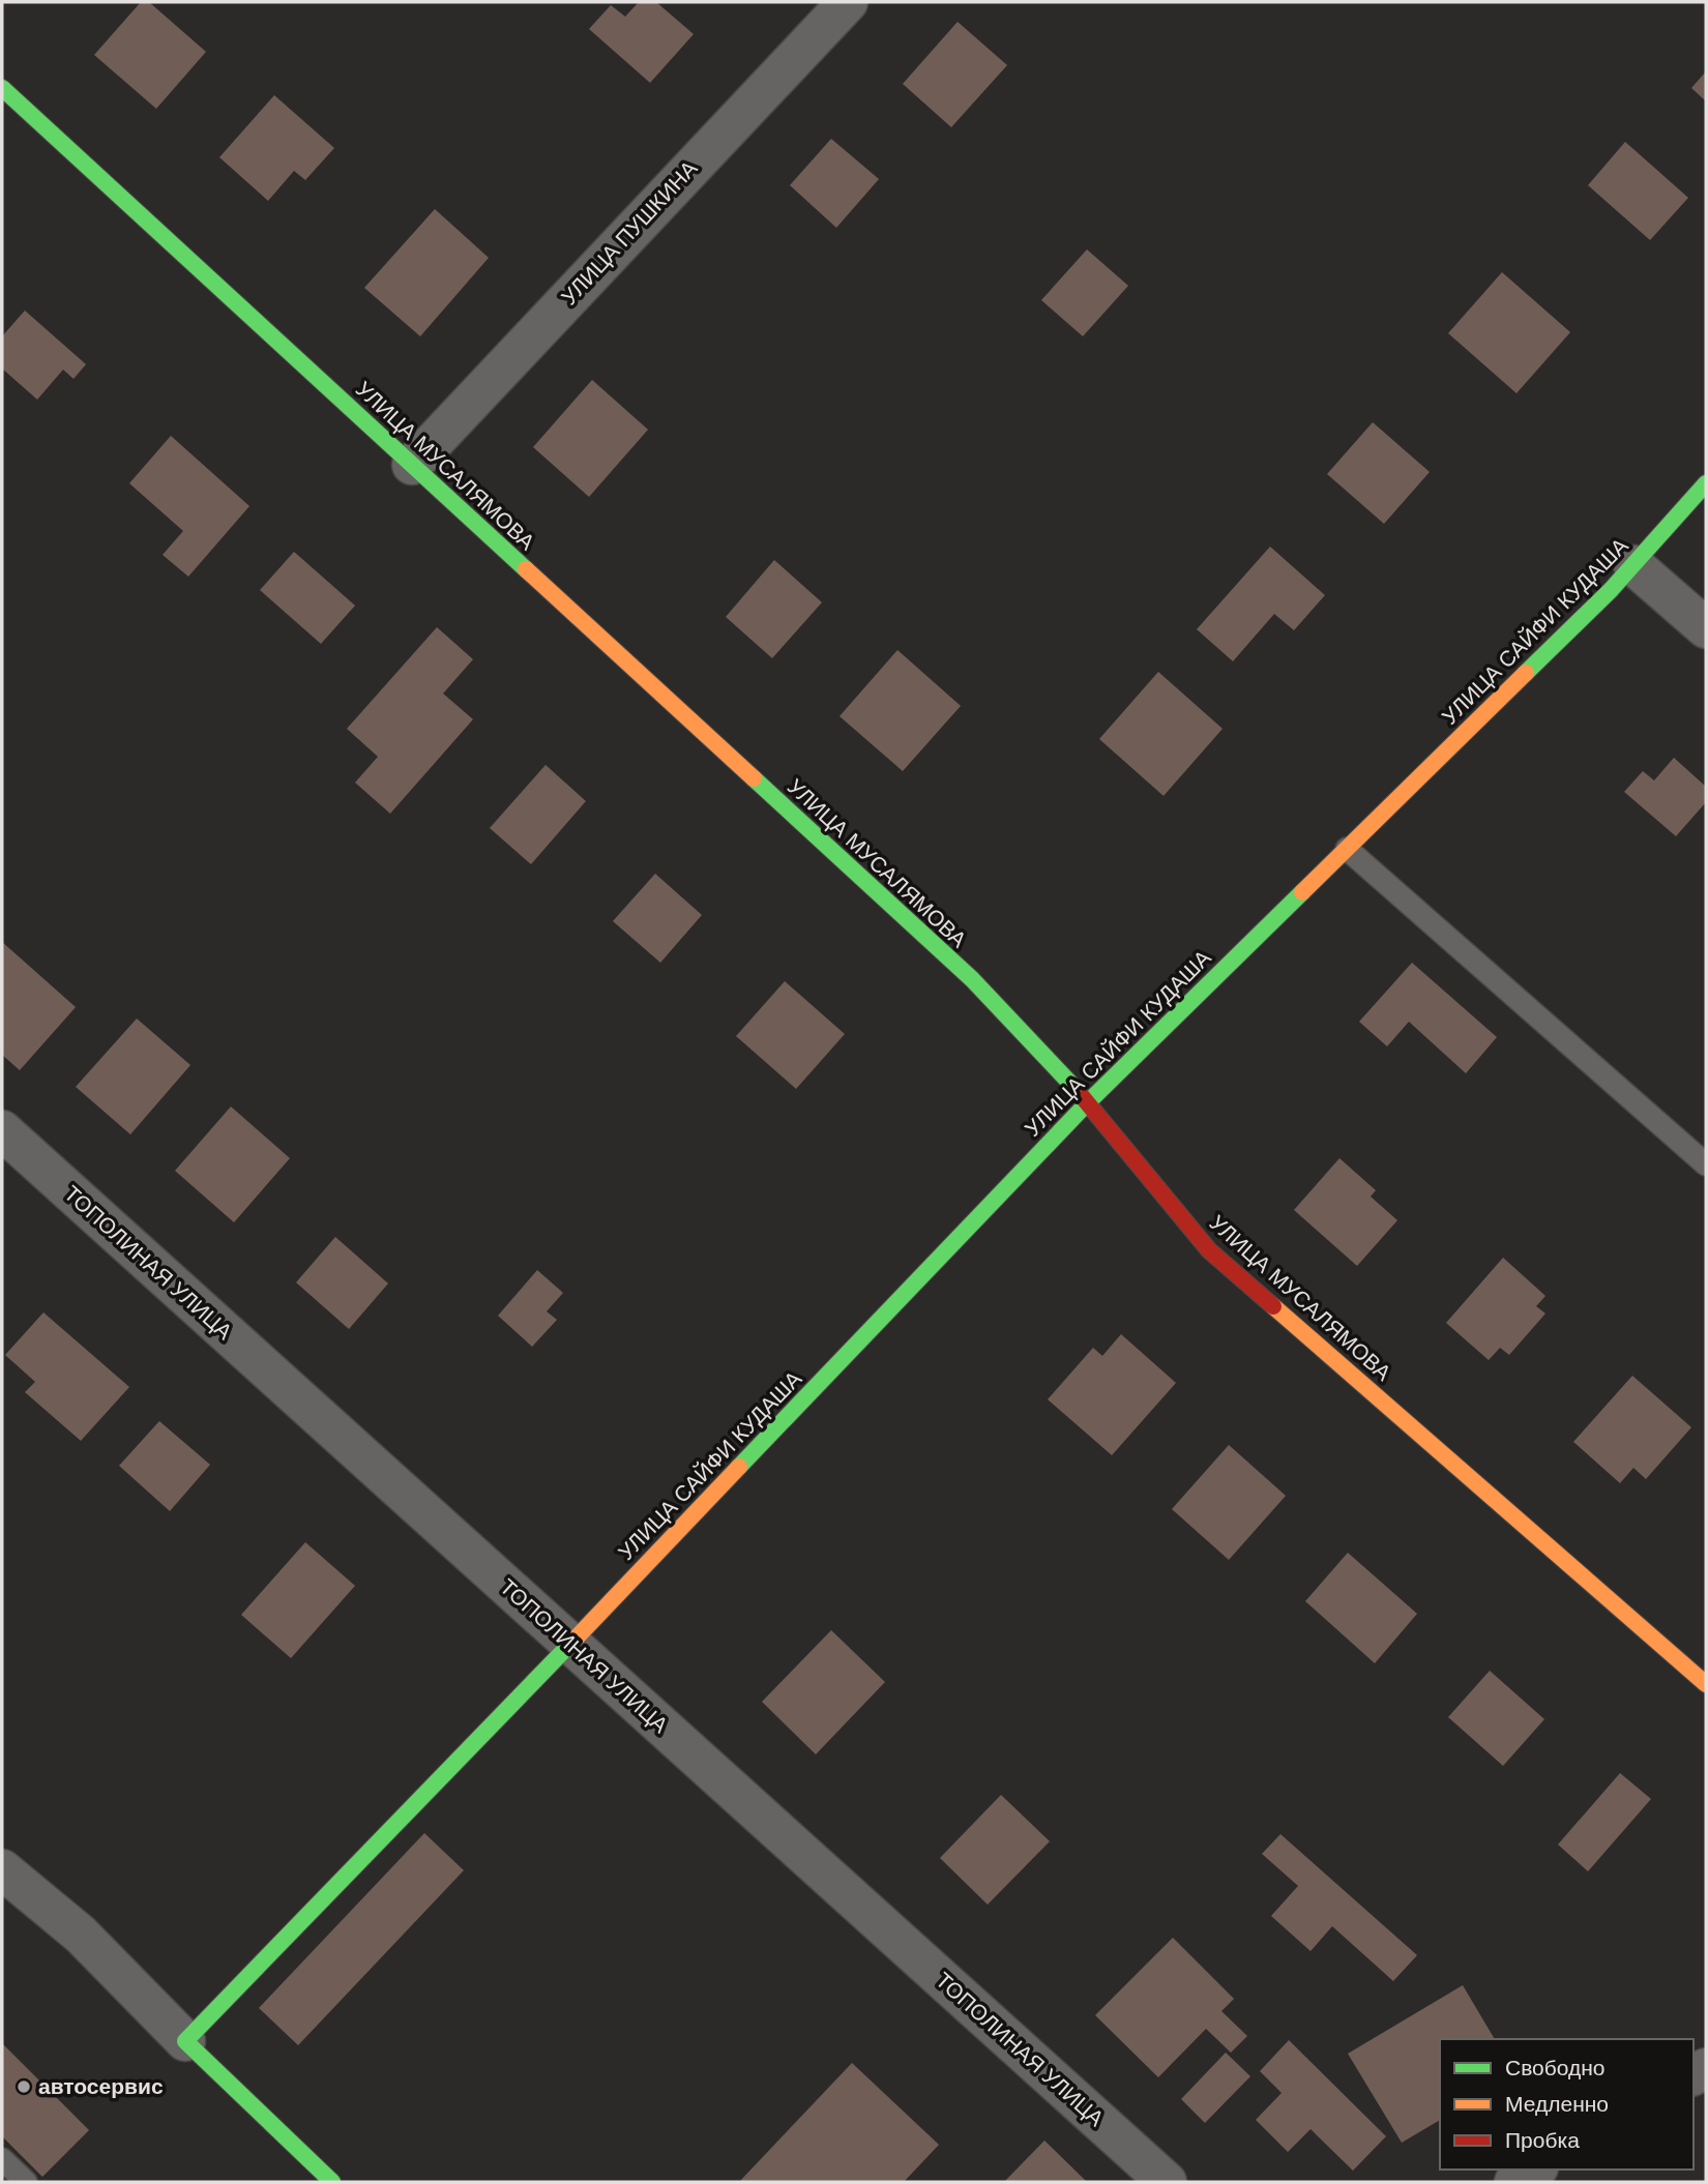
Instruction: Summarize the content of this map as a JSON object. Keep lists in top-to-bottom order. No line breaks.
{"streets":{"street":["УЛИЦА ПУШКИНА","УЛИЦА МУСАЛЯМОВА","УЛИЦА САЙФИ КУДАША","ТОПОЛИНАЯ УЛИЦА"]},"crossings":[["УЛИЦА ПУШКИНА","УЛИЦА МУСАЛЯМОВА"],["УЛИЦА МУСАЛЯМОВА","УЛИЦА САЙФИ КУДАША"],["УЛИЦА САЙФИ КУДАША","ТОПОЛИНАЯ УЛИЦА"]],"places":["автосервис"],"legend":["Свободно","Медленно","Пробка"]}
